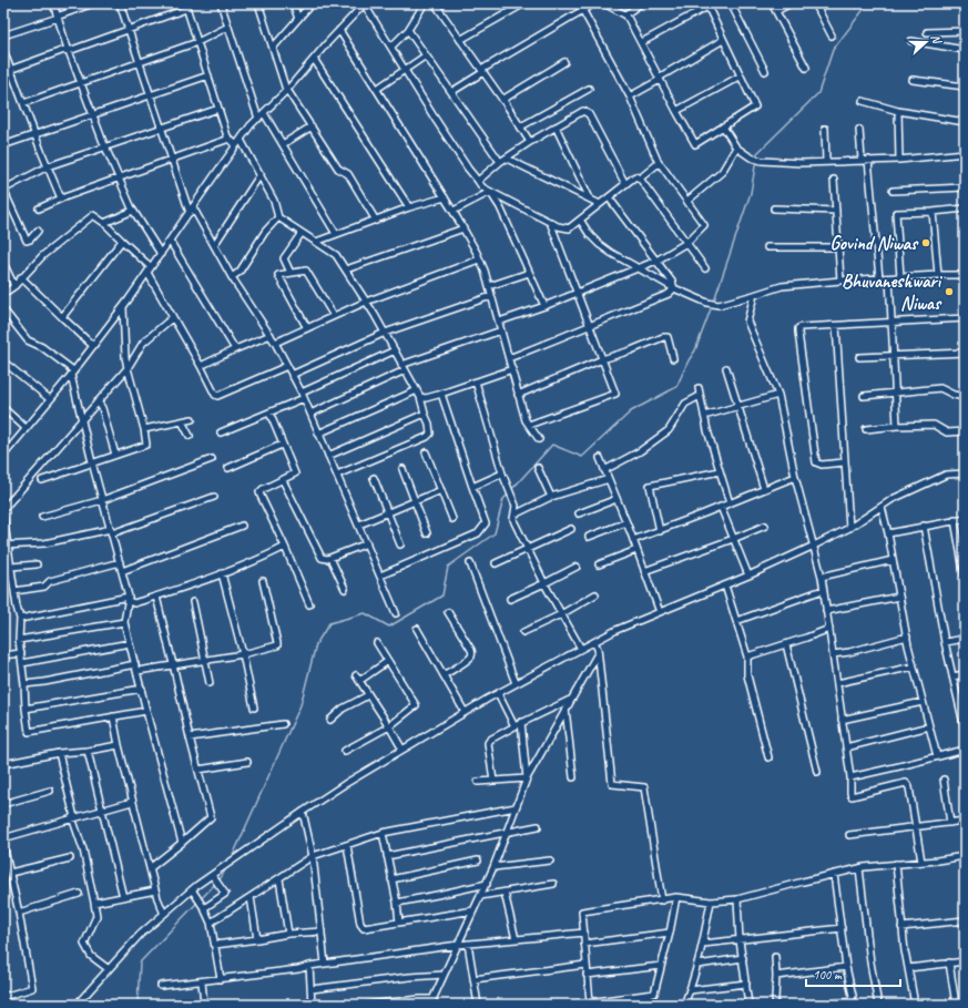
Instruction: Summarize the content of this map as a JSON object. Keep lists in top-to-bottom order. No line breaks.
{"places":["Govind Niwas","Bhuvaneshwari Niwas"],"scale_bar":"100 m","north":"right"}
